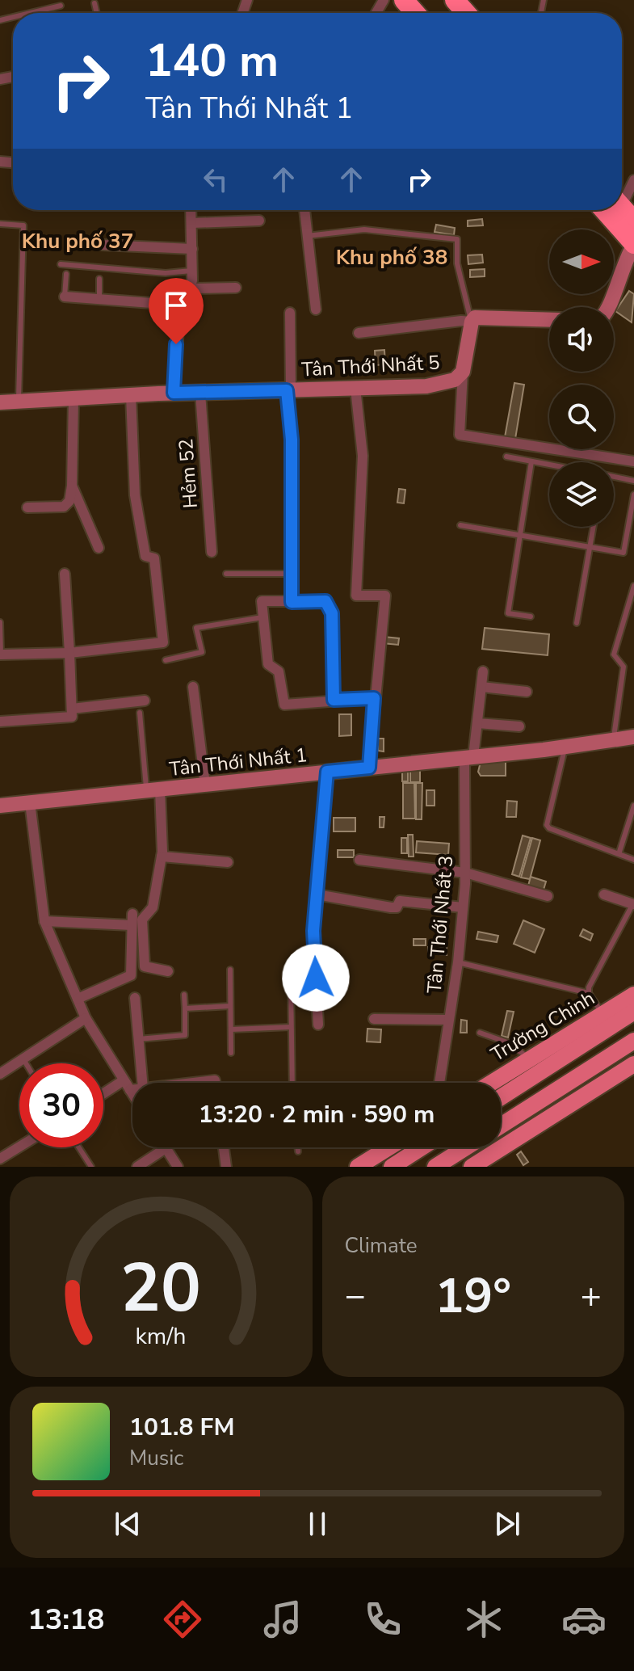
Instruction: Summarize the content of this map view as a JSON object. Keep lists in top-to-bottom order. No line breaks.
{"streets":{"main road":["Trường Chinh"],"street":["Tân Thới Nhất 5","Hẻm 52","Tân Thới Nhất 1","Tân Thới Nhất 3"]},"crossings":[["Tân Thới Nhất 5","Hẻm 52"],["Tân Thới Nhất 1","Tân Thới Nhất 3"]],"districts":["Khu phố 37","Khu phố 38"],"north":"right","page":{"turn":["140 m","Tân Thới Nhất 1"],"limit":"30","trip":"13:20 · 2 min · 590 m","tile":"Climate","heat":["−","19°","+"],"song":["101.8 FM","Music"],"tabs":"13:18","gauge":["20","km/h"]}}
